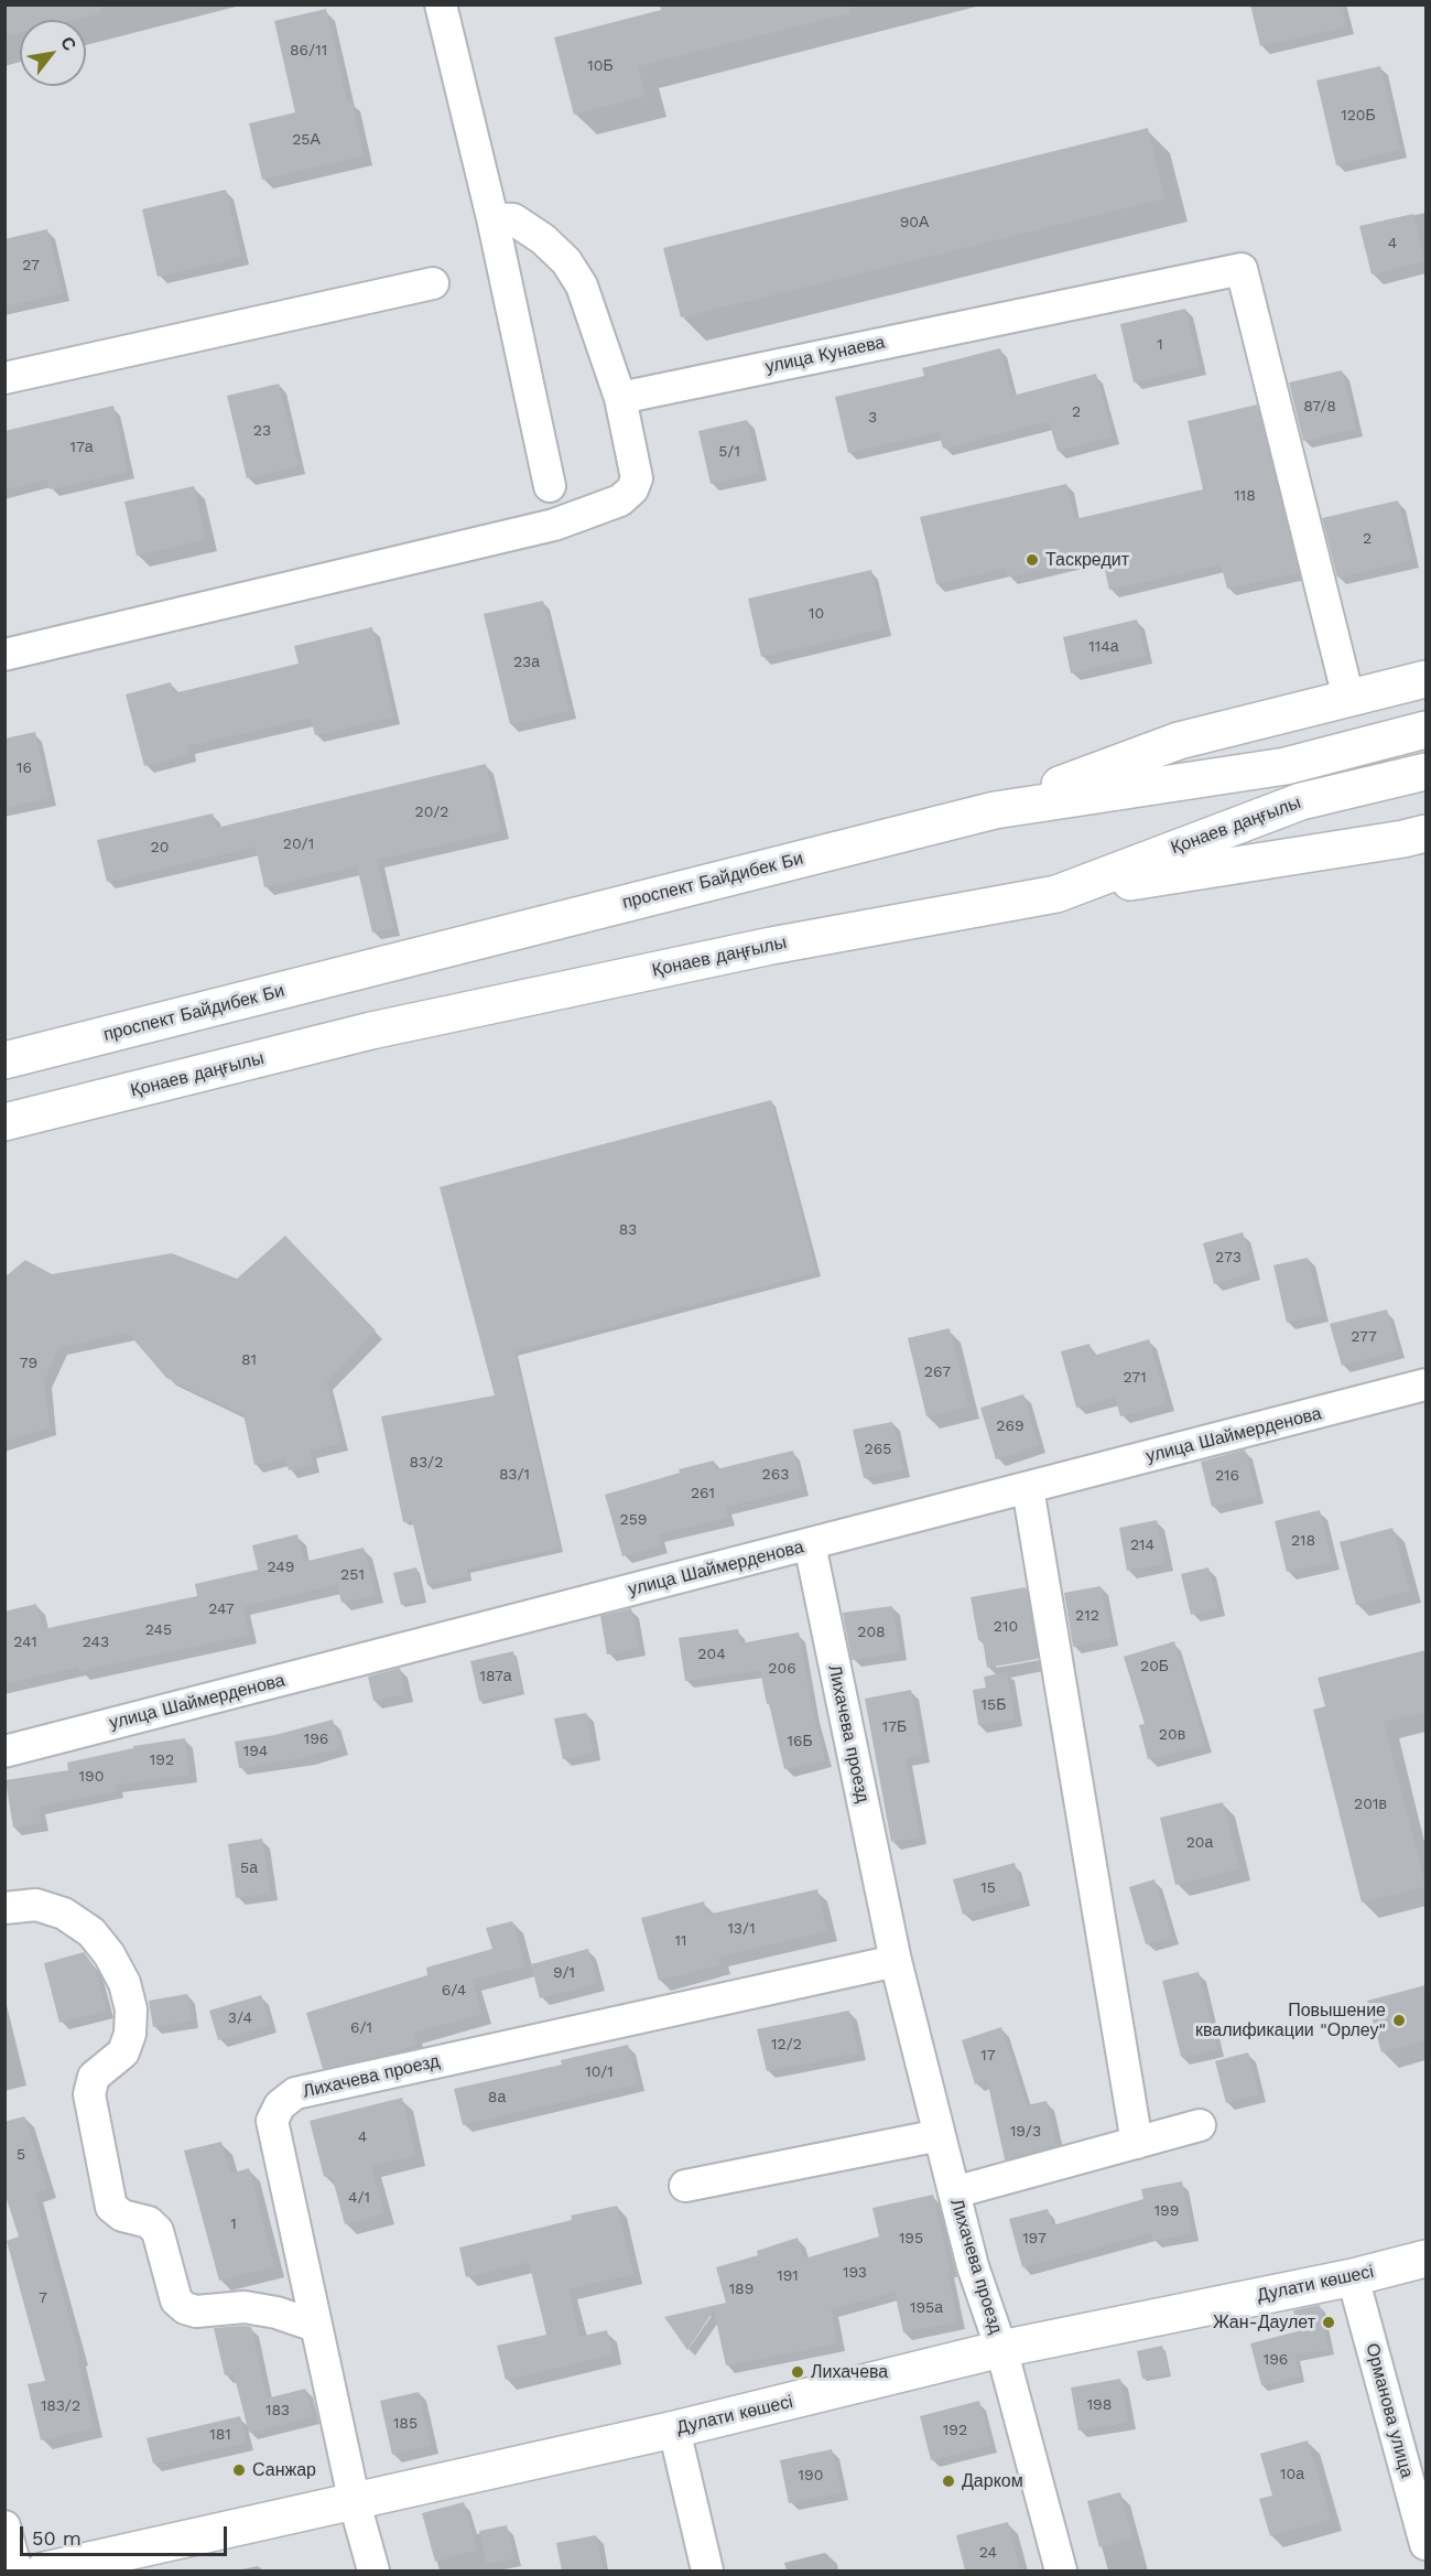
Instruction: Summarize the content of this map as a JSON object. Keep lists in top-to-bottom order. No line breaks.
{"streets":{"main road":["Қонаев даңғылы","проспект Байдибек Би","Дулати көшесі"],"street":["улица Кунаева","улица Шаймерденова","Лихачева проезд","Орманова улица"]},"crossings":[["улица Шаймерденова","Лихачева проезд"],["Лихачева проезд","Дулати көшесі"],["Дулати көшесі","Орманова улица"]],"places":["Таскредит","Повышение квалификации \"Орлеу\"","Жан-Даулет","Лихачева","Санжар","Дарком"],"house_numbers":["86/11","10Б","120Б","25А","90А","4","27","1","87/8","2","3","23","17а","5/1","118","2","10","114а","23а","16","20/2","20/1","20","83","273","277","81","79","267","271","269","265","83/2","83/1","263","216","261","259","218","214","249","251","247","212","210","245","208","241","243","204","20Б","206","187а","15Б","17Б","20в","196","16Б","194","192","190","201в","20а","5а","15","13/1","11","9/1","6/4","3/4","6/1","12/2","17","10/1","8а","19/3","4","5","4/1","199","1","195","197","193","191","189","7","195а","196","198","183/2","183","185","192","181","10а","190","24"],"scale_bar":"50 m","north":"top right"}
